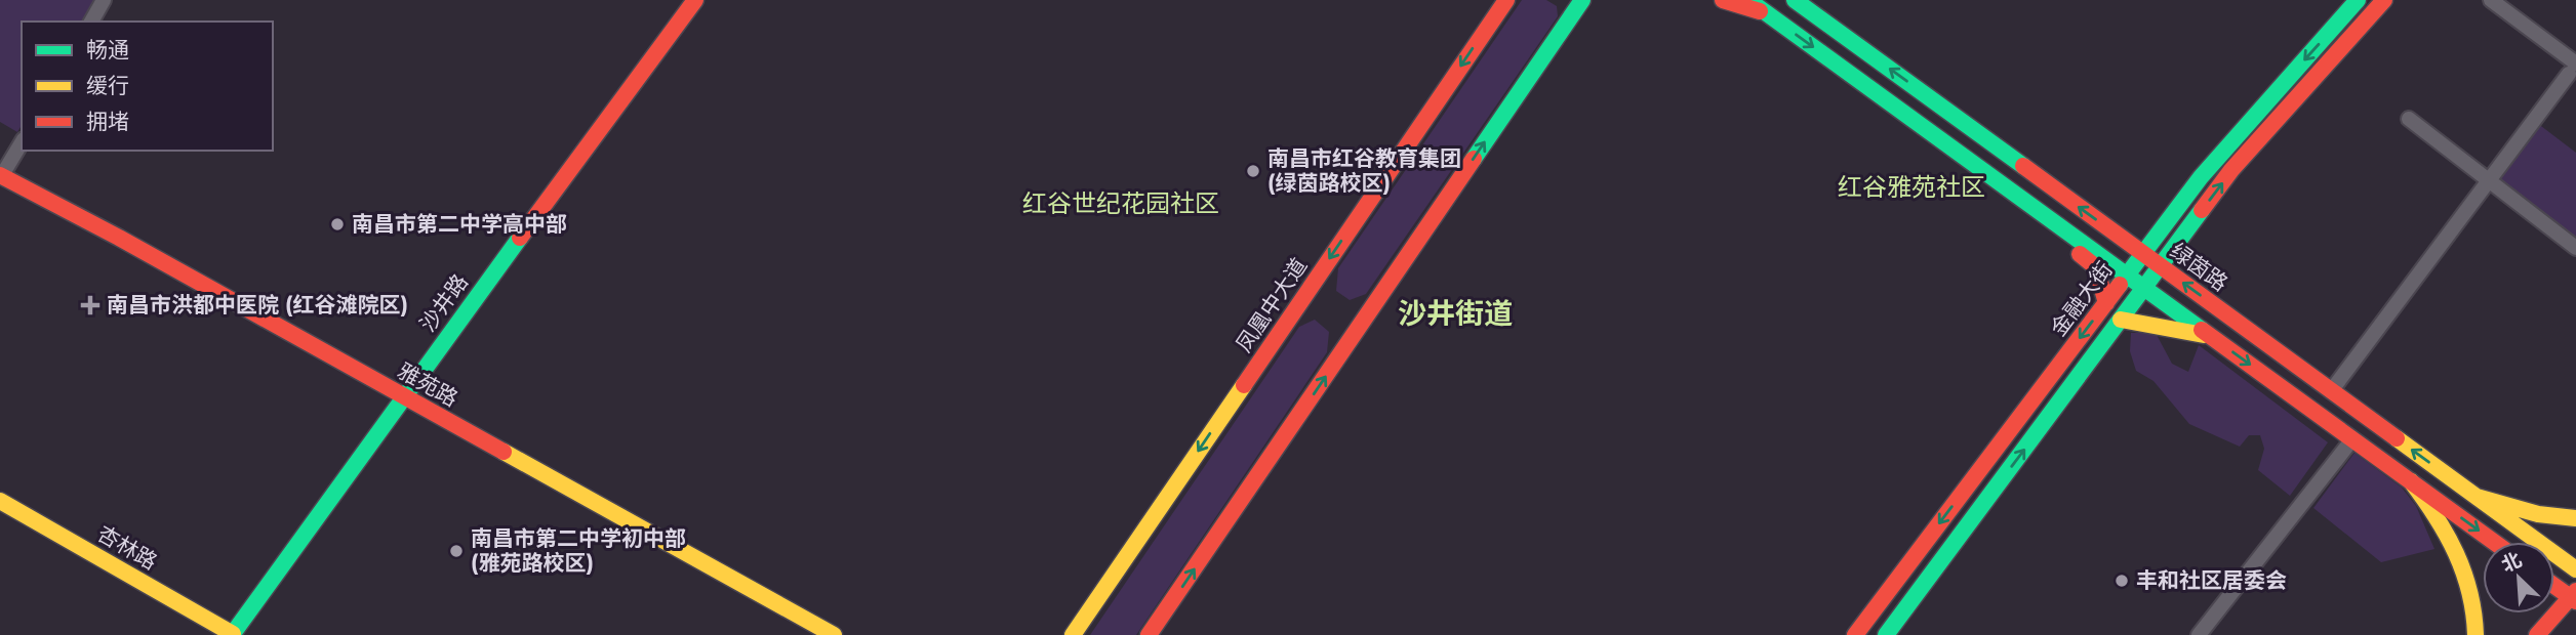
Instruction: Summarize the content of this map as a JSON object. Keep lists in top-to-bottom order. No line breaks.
{"streets":{"main road":["绿茵路","金融大街","沙井路","凤凰中大道","雅苑路","杏林路"]},"crossings":[["绿茵路","金融大街"],["沙井路","雅苑路"],["沙井路","杏林路"]],"districts":["红谷雅苑社区","红谷世纪花园社区","沙井街道"],"places":{"other":["南昌市红谷教育集团 (绿茵路校区)","南昌市第二中学高中部","南昌市第二中学初中部 (雅苑路校区)","丰和社区居委会"],"health":["南昌市洪都中医院 (红谷滩院区)"]},"legend":["畅通","缓行","拥堵"],"north":"top left"}
